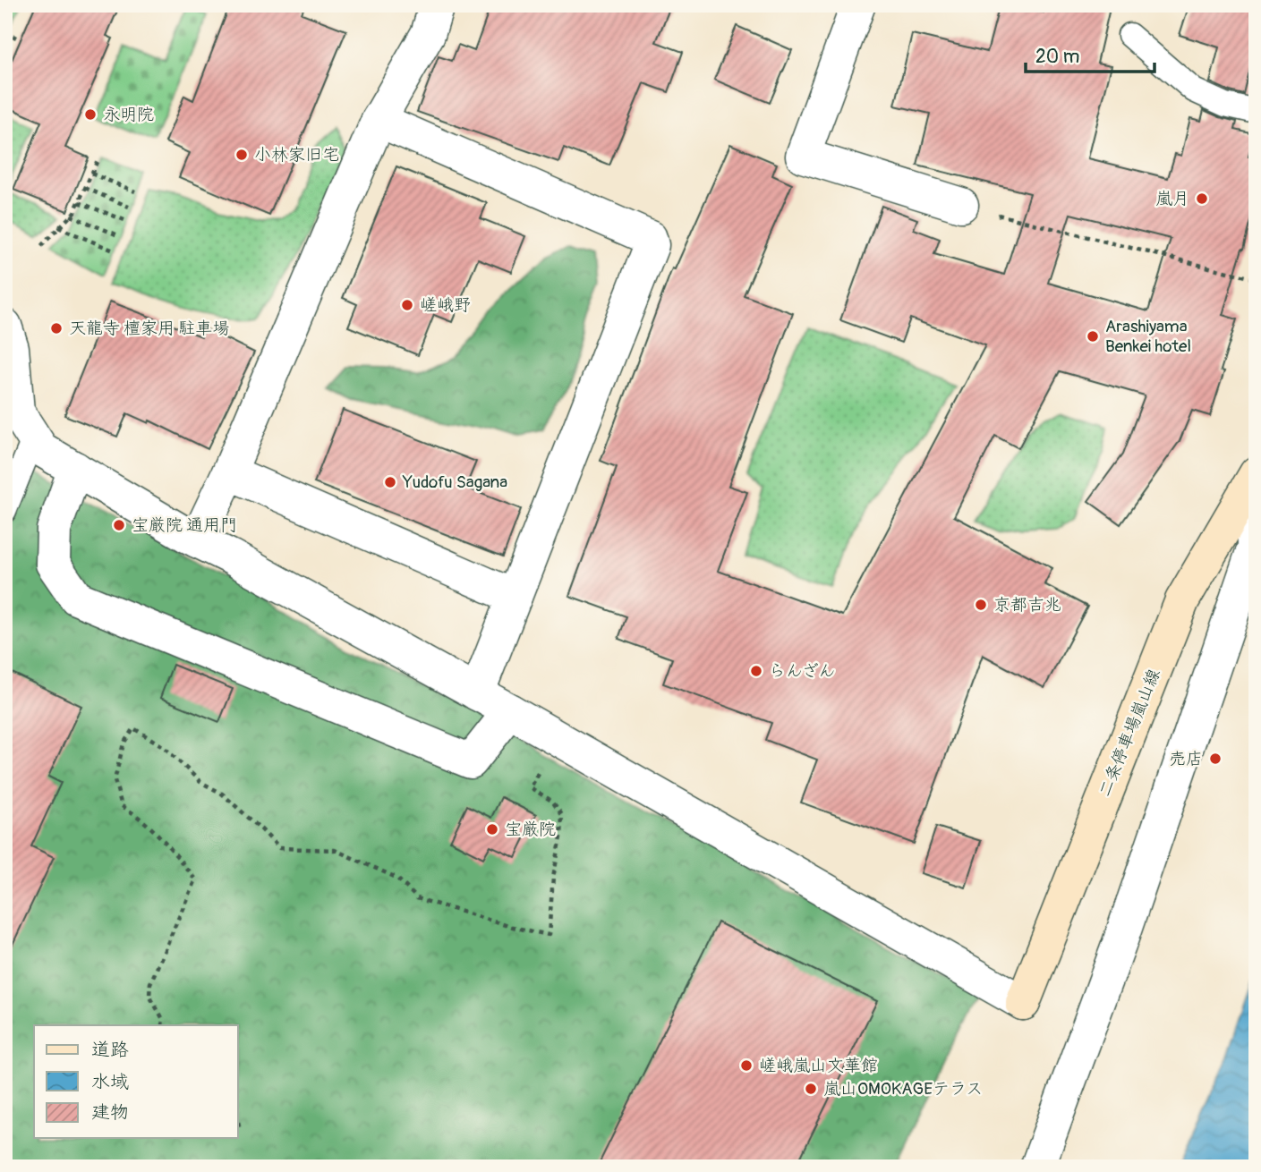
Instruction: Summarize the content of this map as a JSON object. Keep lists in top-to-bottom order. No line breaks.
{"streets":{"main road":["二条停車場嵐山線"]},"places":["永明院","小林家旧宅","嵐月","嵯峨野","天龍寺 檀家用 駐車場","Arashiyama Benkei hotel","Yudofu Sagana","宝厳院 通用門","京都吉兆","らんざん","売店","宝厳院","嵯峨嵐山文華館","嵐山OMOKAGEテラス"],"legend":["道路","水域","建物"],"scale_bar":"20 m"}
